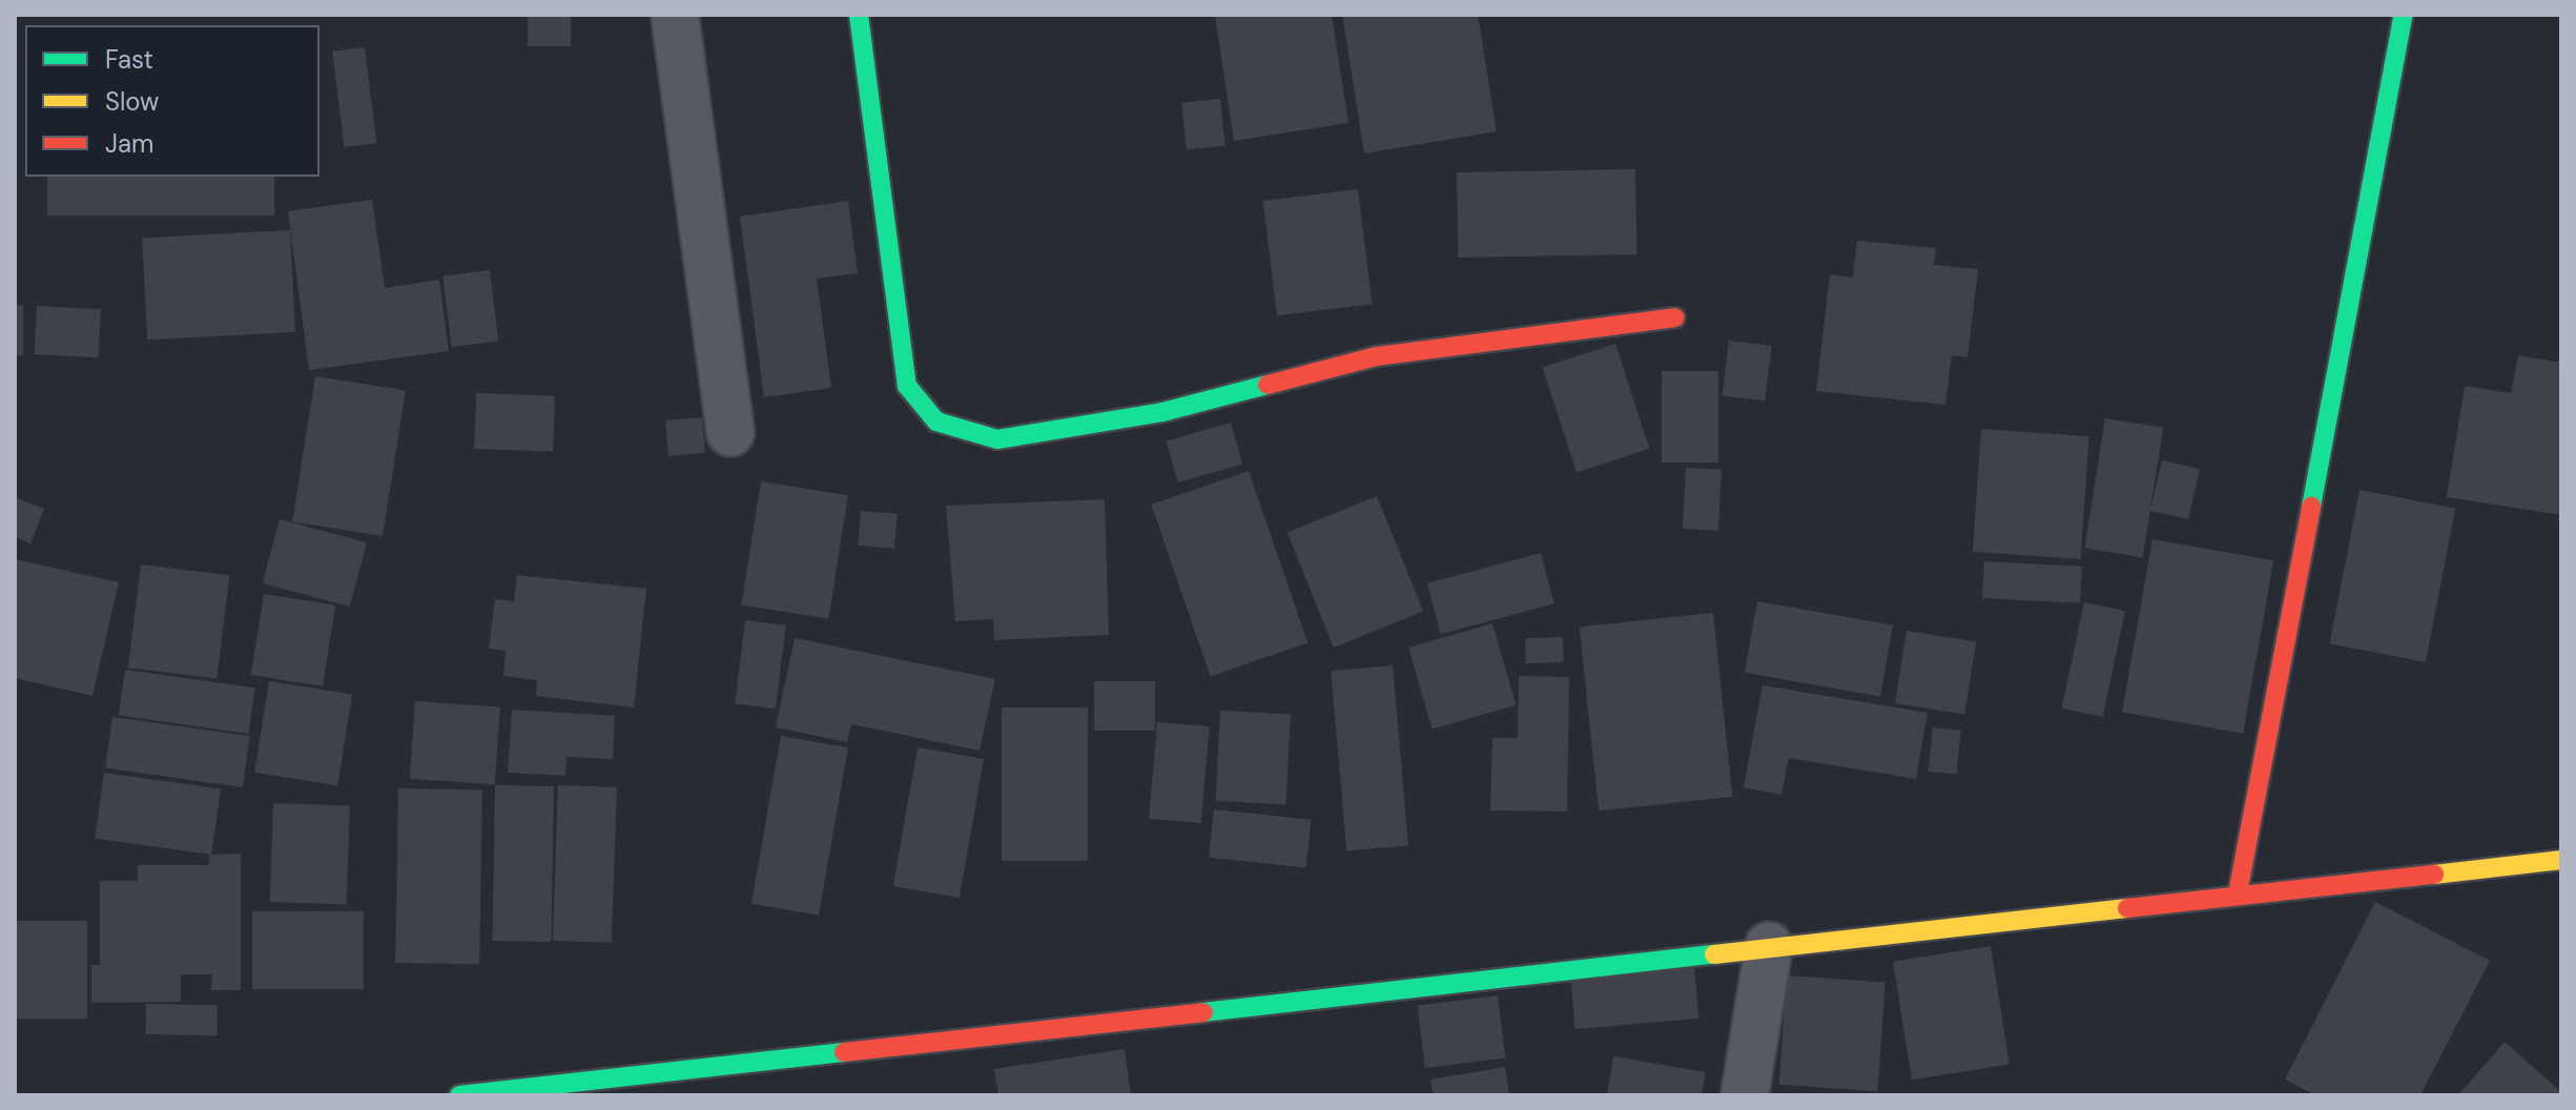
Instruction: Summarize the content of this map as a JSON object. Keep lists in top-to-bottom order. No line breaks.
{"legend":["Fast","Slow","Jam"]}
